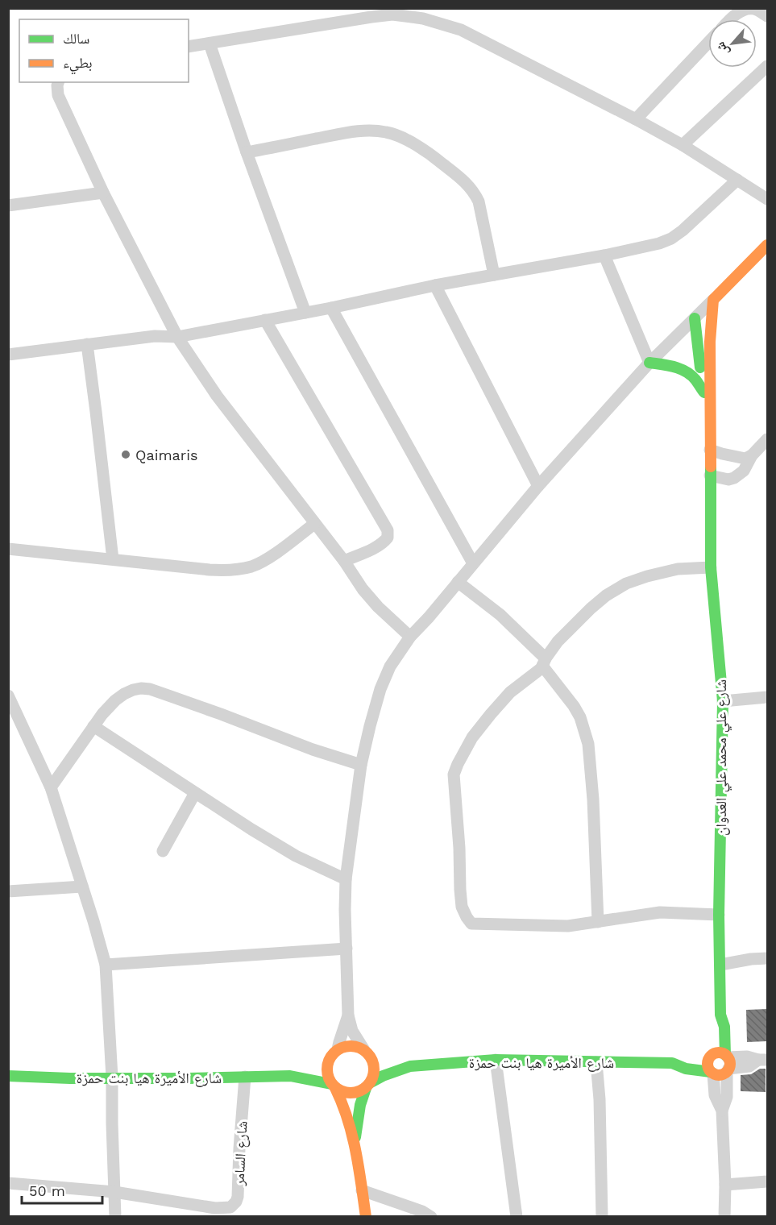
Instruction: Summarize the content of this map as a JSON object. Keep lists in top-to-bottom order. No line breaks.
{"streets":{"street":["شارع علي محمد علي العدوان","شارع الأميرة هيا بنت حمزة","شارع السامر"]},"crossings":[["شارع علي محمد علي العدوان","شارع الأميرة هيا بنت حمزة"],["شارع الأميرة هيا بنت حمزة","شارع السامر"]],"places":["Qaimaris"],"legend":["سالك","بطيء"],"scale_bar":"50 m","north":"bottom left"}
